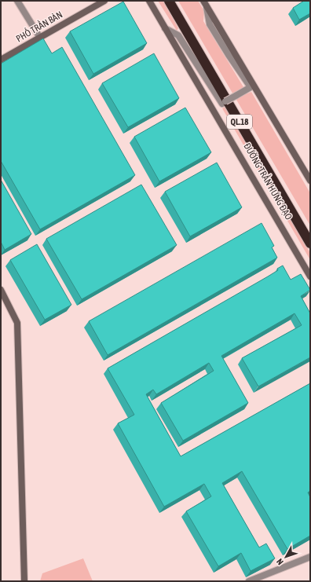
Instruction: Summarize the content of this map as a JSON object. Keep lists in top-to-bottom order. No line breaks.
{"streets":{"highway":["QL.18","ĐƯỜNG TRẦN HƯNG ĐẠO"],"main road":["PHỐ TRẦN BÀN"]},"north":"bottom left"}
